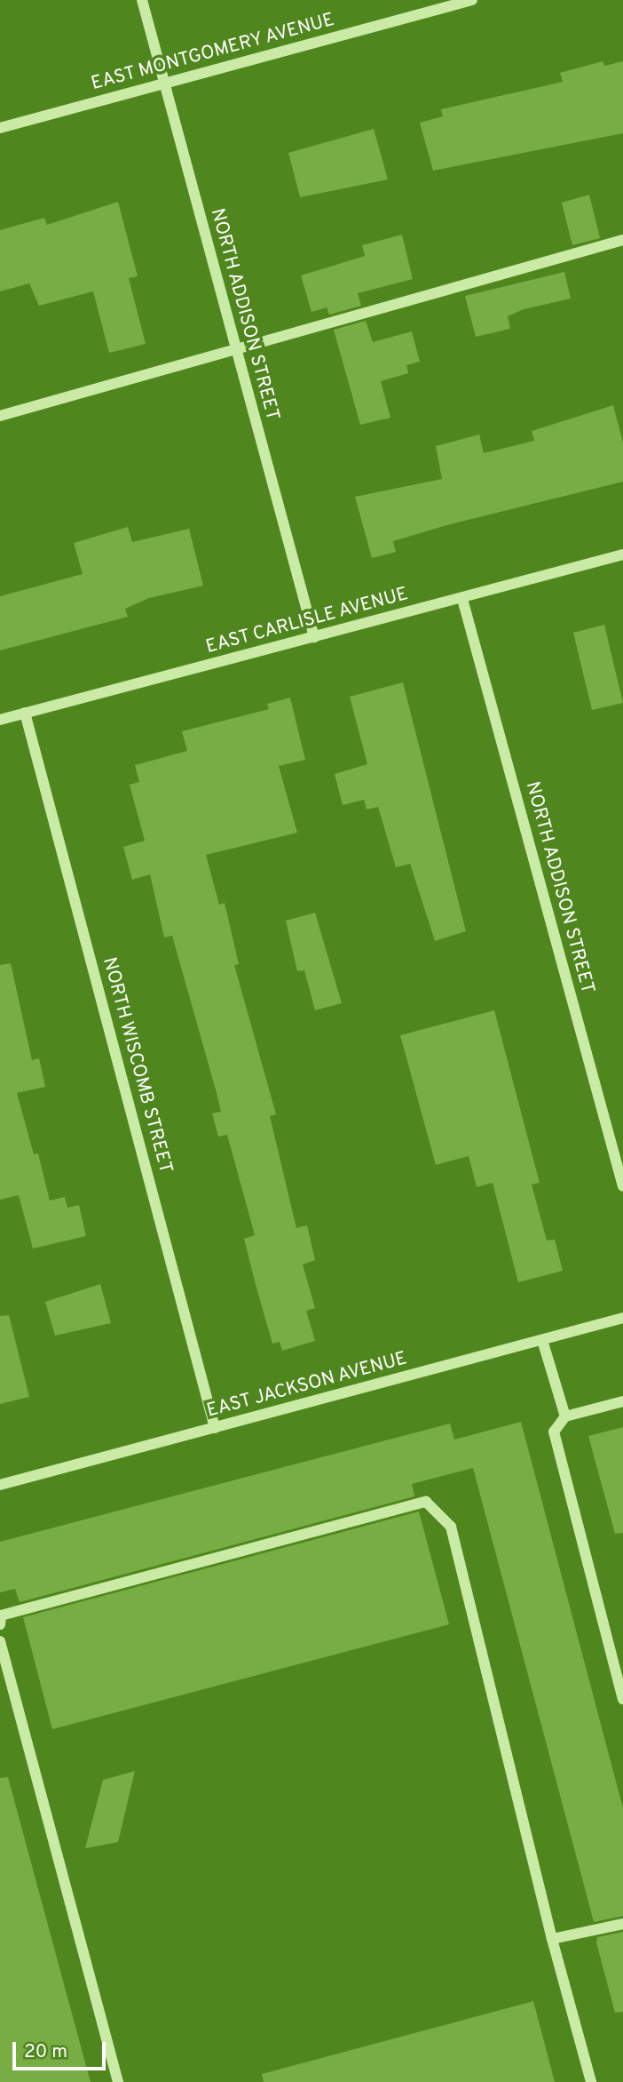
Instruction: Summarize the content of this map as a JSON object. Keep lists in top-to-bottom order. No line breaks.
{"streets":{"street":["EAST MONTGOMERY AVENUE","NORTH ADDISON STREET","EAST CARLISLE AVENUE","NORTH WISCOMB STREET","EAST JACKSON AVENUE"]},"crossings":[["EAST MONTGOMERY AVENUE","NORTH ADDISON STREET"],["NORTH ADDISON STREET","EAST CARLISLE AVENUE"],["EAST CARLISLE AVENUE","NORTH WISCOMB STREET"],["NORTH WISCOMB STREET","EAST JACKSON AVENUE"]],"scale_bar":"20 m"}
